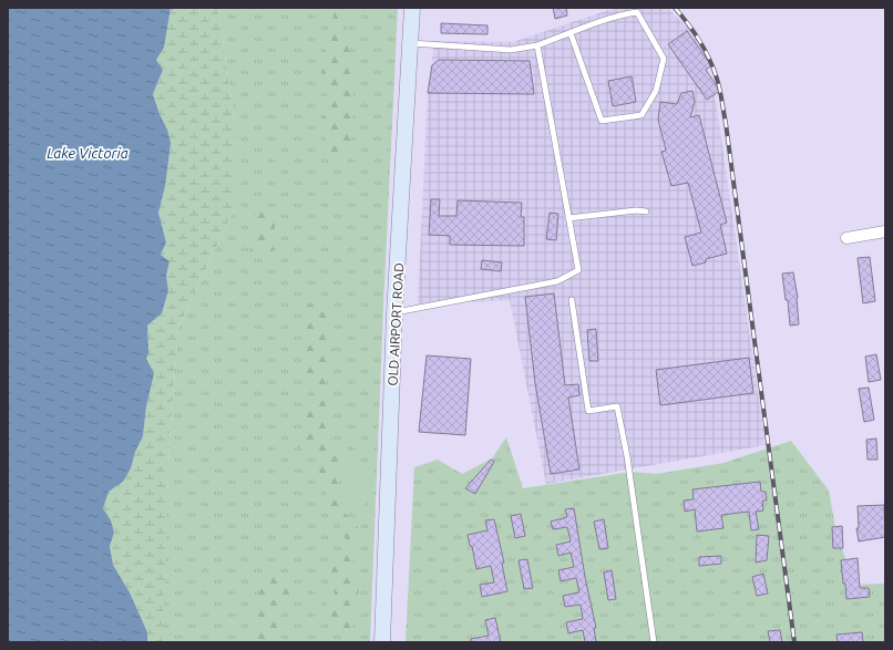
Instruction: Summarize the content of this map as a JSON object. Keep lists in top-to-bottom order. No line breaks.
{"streets":{"main road":["OLD AIRPORT ROAD"]},"water":["Lake Victoria"]}
